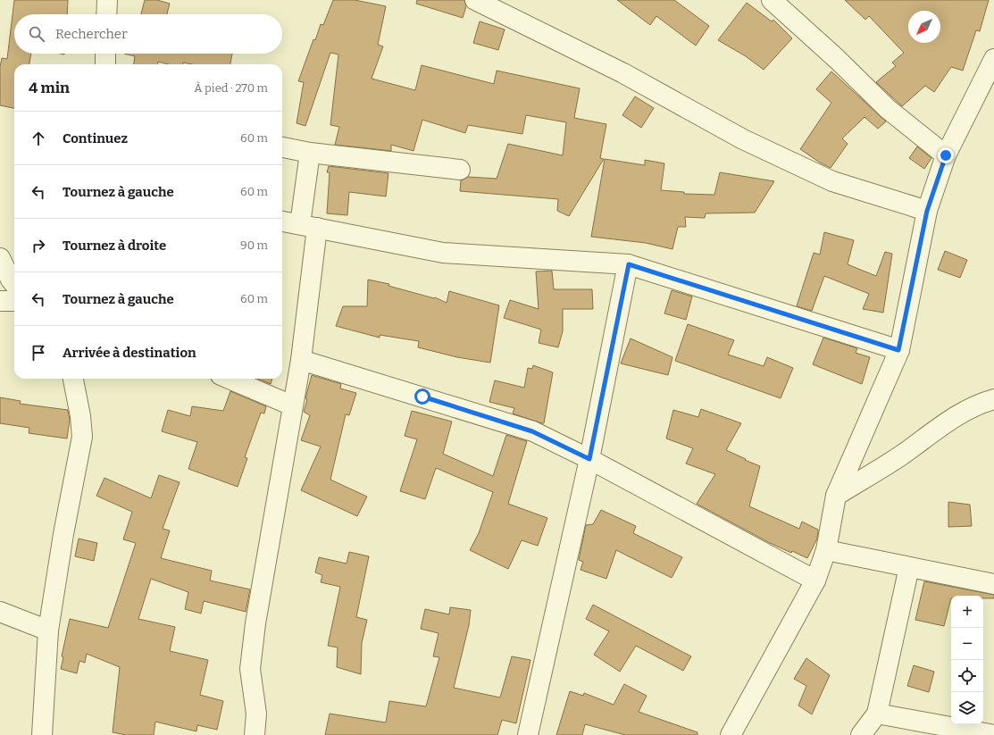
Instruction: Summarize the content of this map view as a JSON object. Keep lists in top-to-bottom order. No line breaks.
{"north":"bottom left","page":{"search":"Rechercher","heading":["4 min","À pied · 270 m"],"list":[["Continuez","60 m"],["Tournez à gauche","60 m"],["Tournez à droite","90 m"],["Tournez à gauche","60 m"],"Arrivée à destination"],"map_buttons":["+","−"]}}
